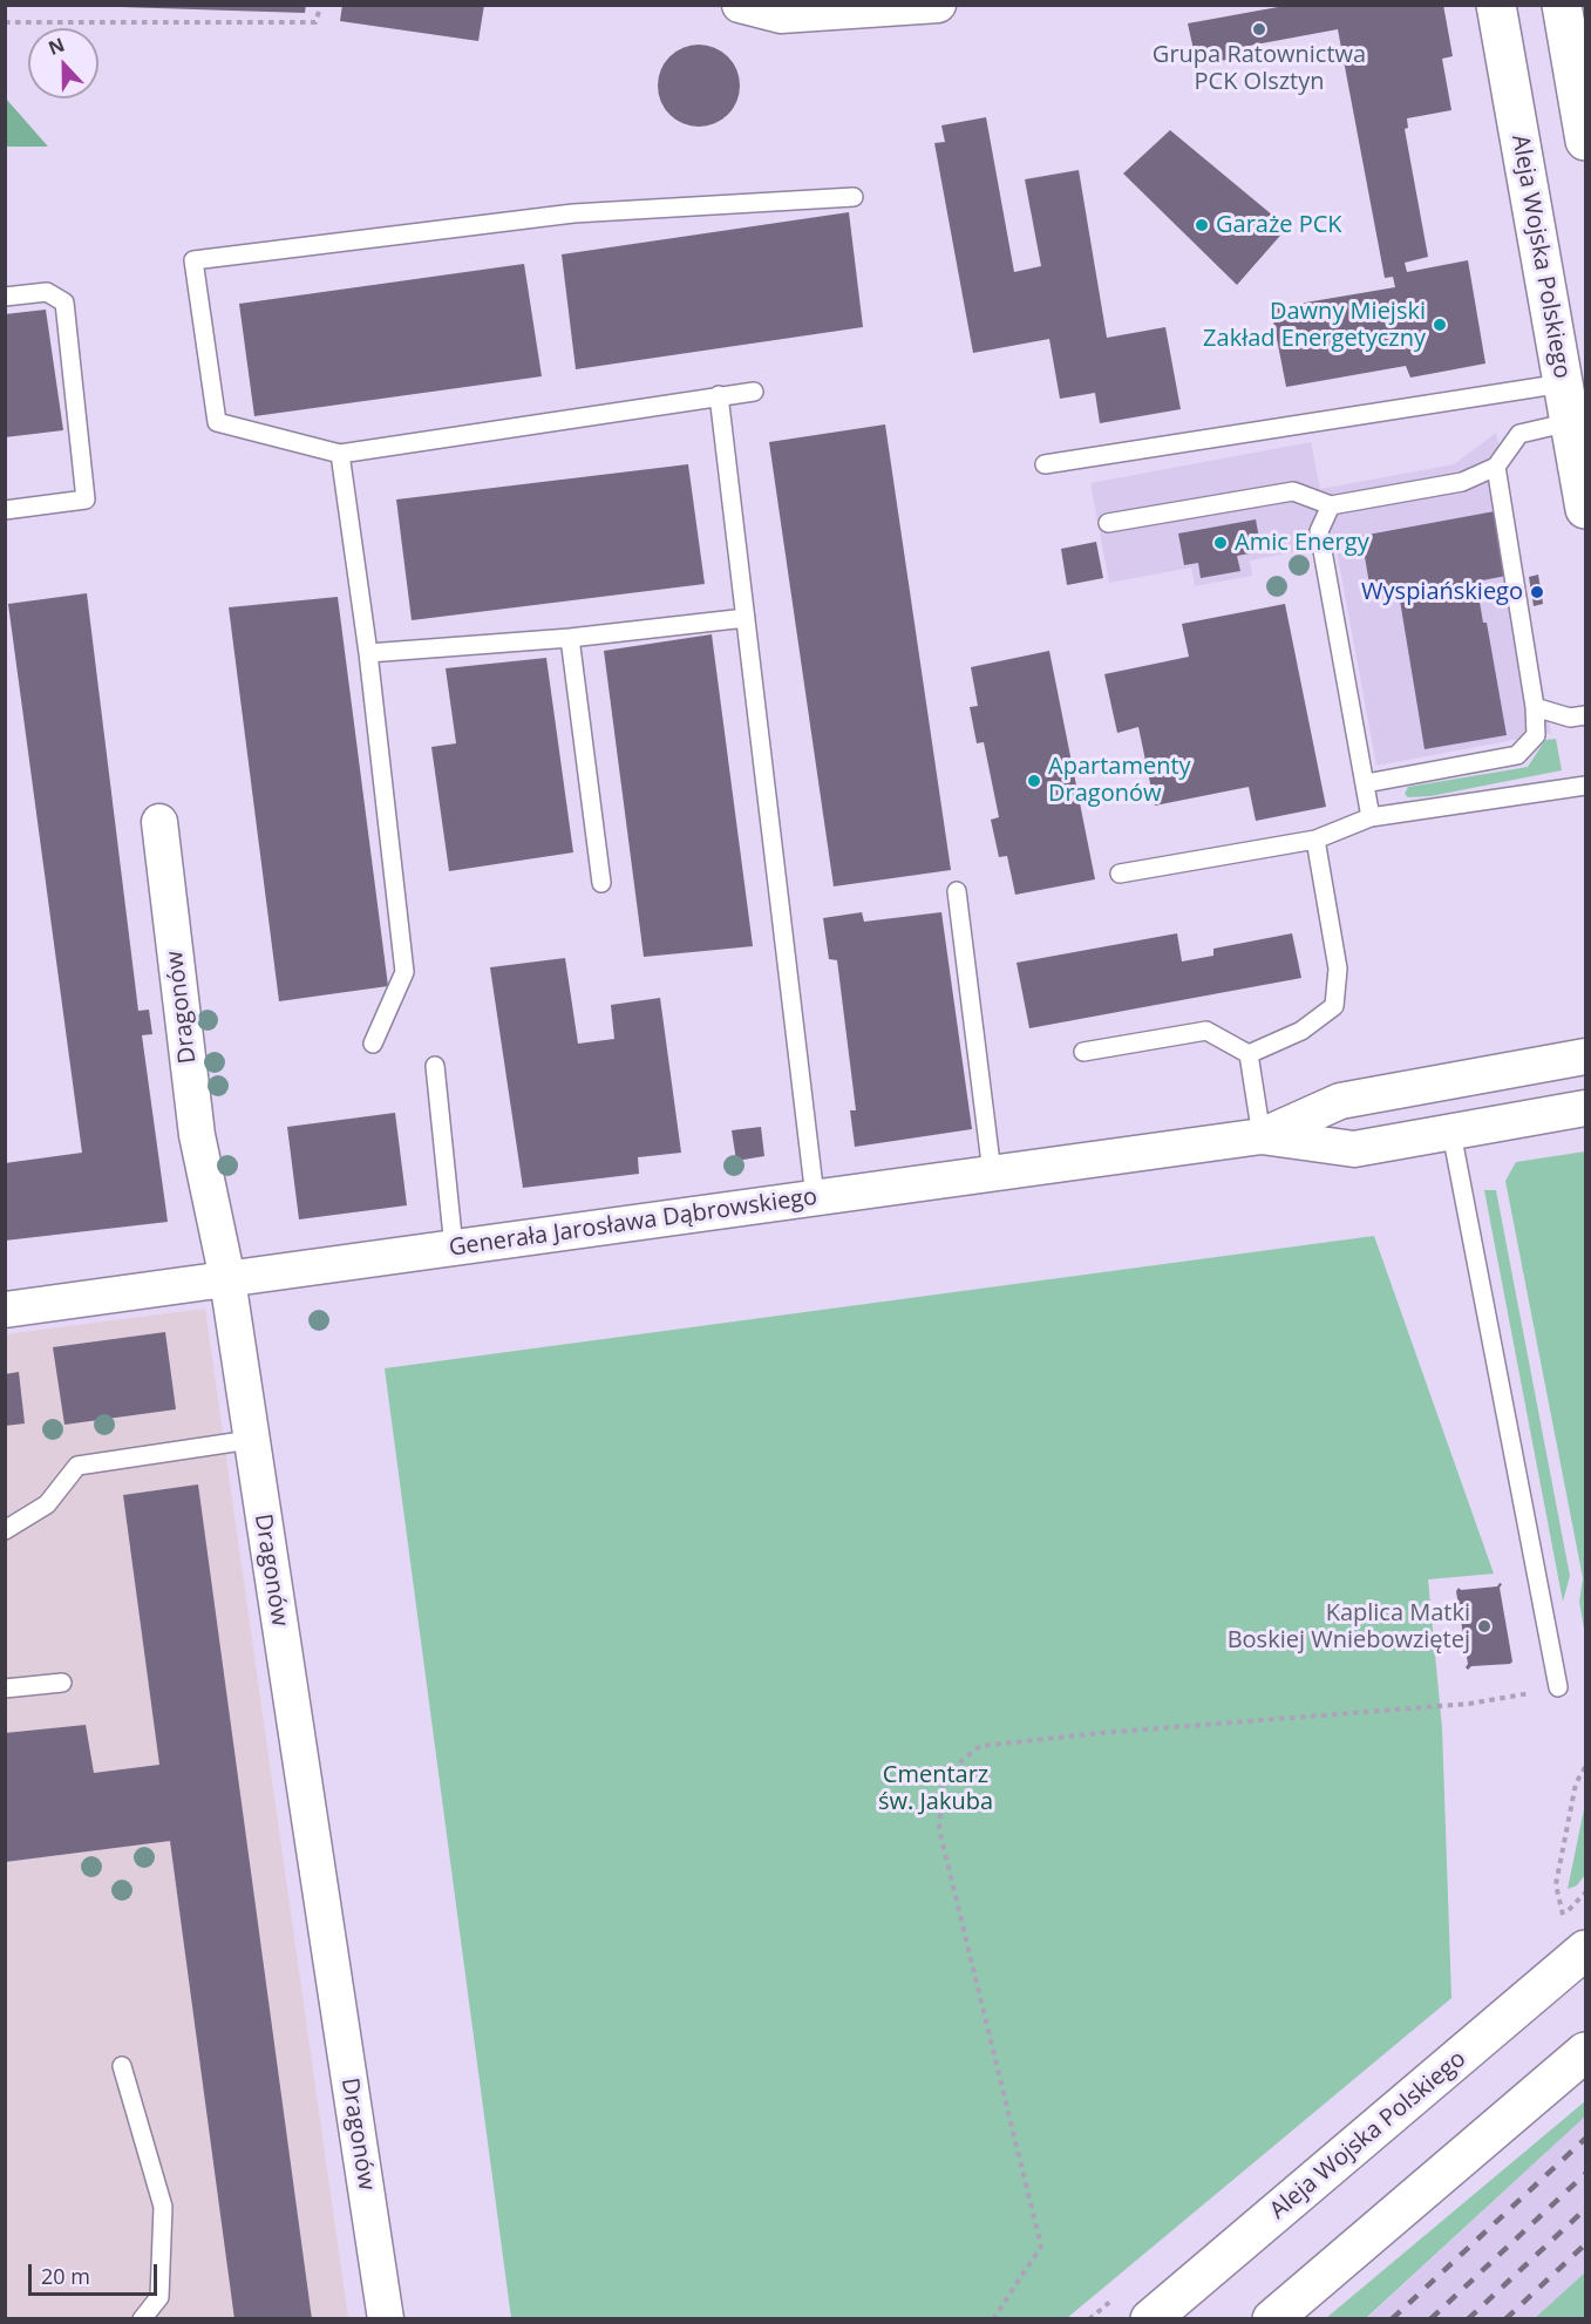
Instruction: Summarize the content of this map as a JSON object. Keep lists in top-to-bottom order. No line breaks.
{"streets":{"main road":["Aleja Wojska Polskiego"],"street":["Dragonów","Generała Jarosława Dąbrowskiego"]},"crossings":[["Dragonów","Generała Jarosława Dąbrowskiego"]],"parks":["Cmentarz św. Jakuba"],"places":["Grupa Ratownictwa PCK Olsztyn","Garaże PCK","Dawny Miejski Zakład Energetyczny","Amic Energy","Wyspiańskiego","Apartamenty Dragonów","Kaplica Matki Boskiej Wniebowziętej"],"scale_bar":"20 m","north":"top"}
